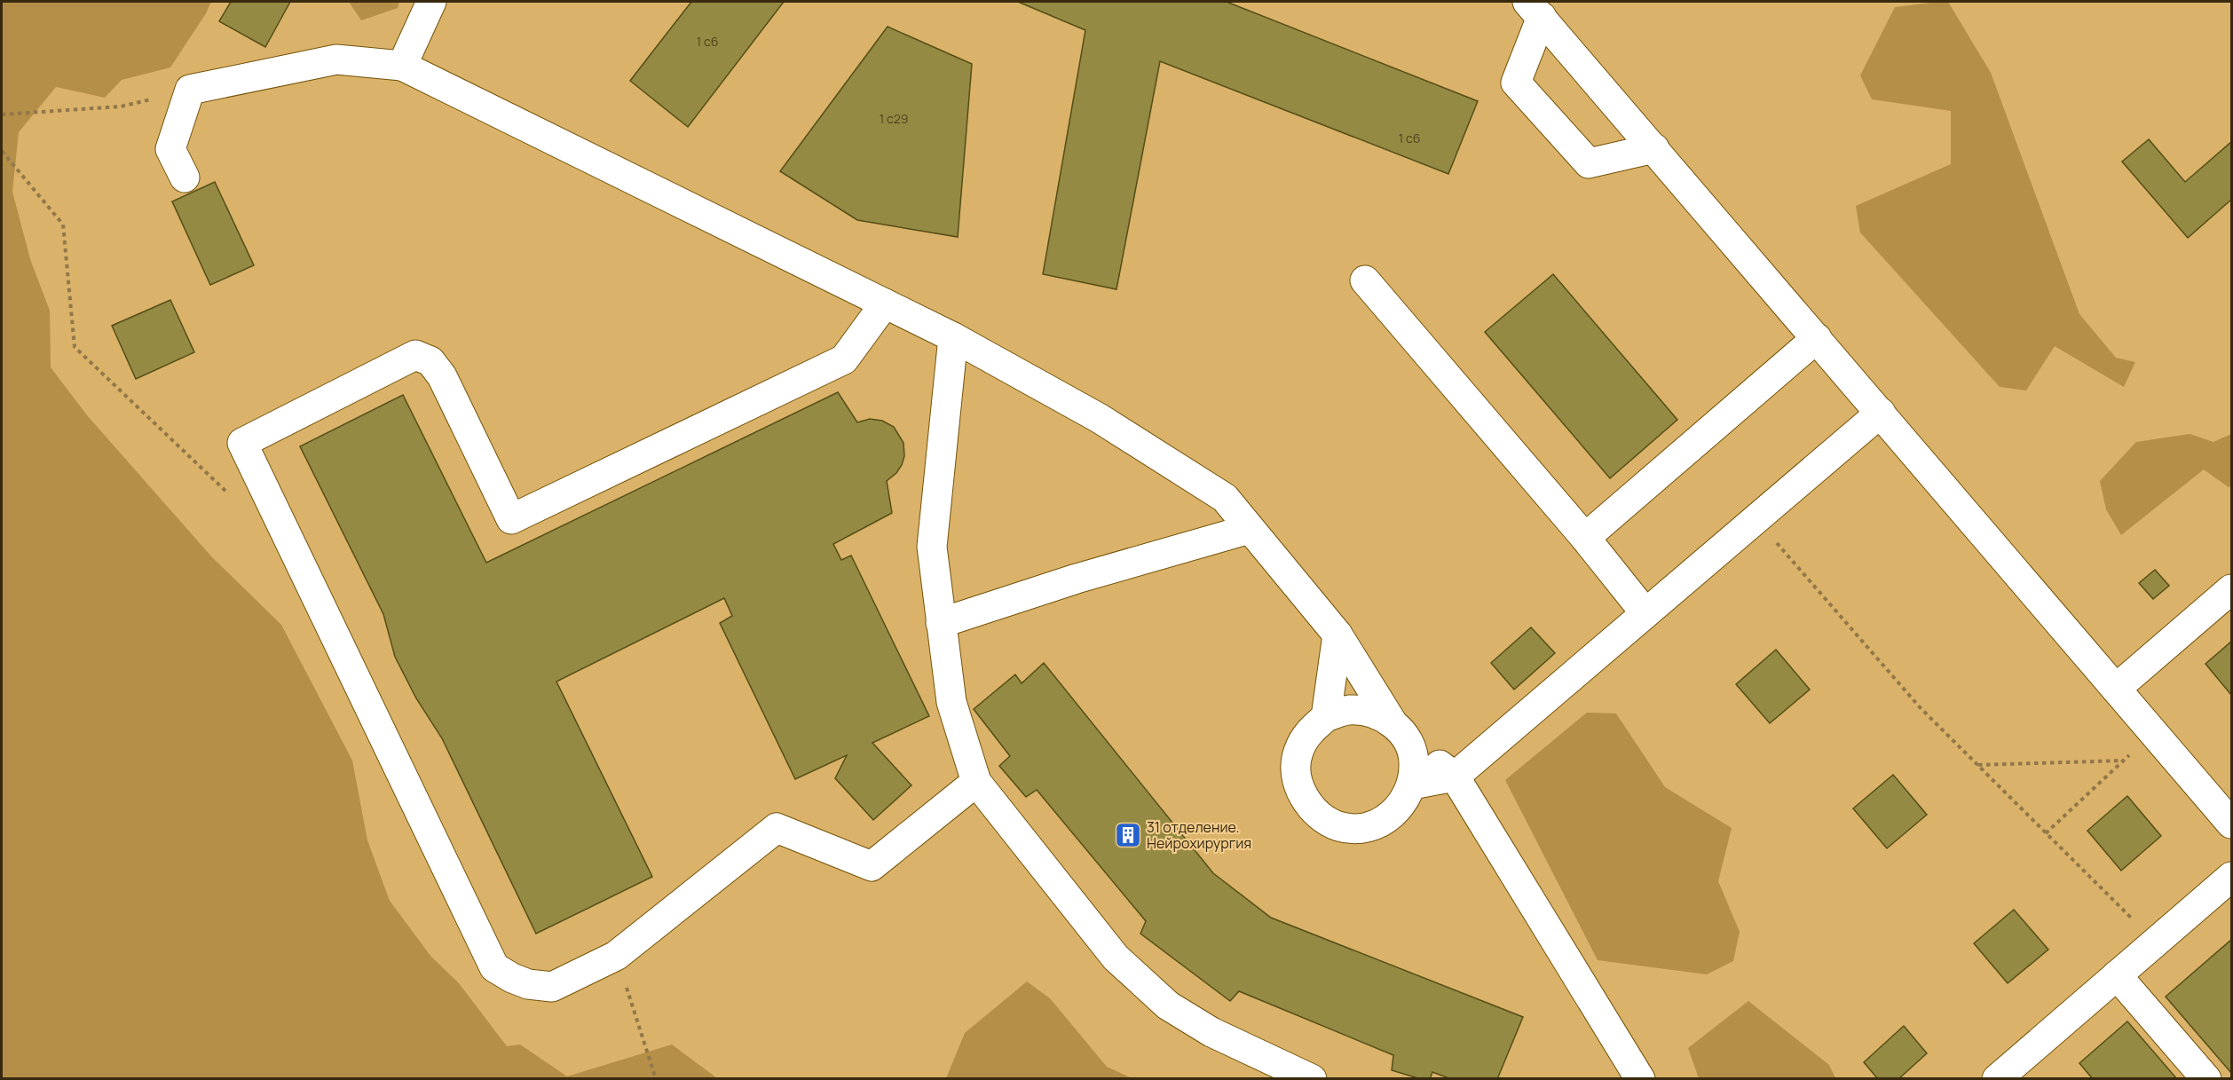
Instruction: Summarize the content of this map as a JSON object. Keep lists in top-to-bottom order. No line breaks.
{"places":{"building":["31 отделение. Нейрохирургия"]},"house_numbers":["1 с6","1 с29","1 с6"]}
